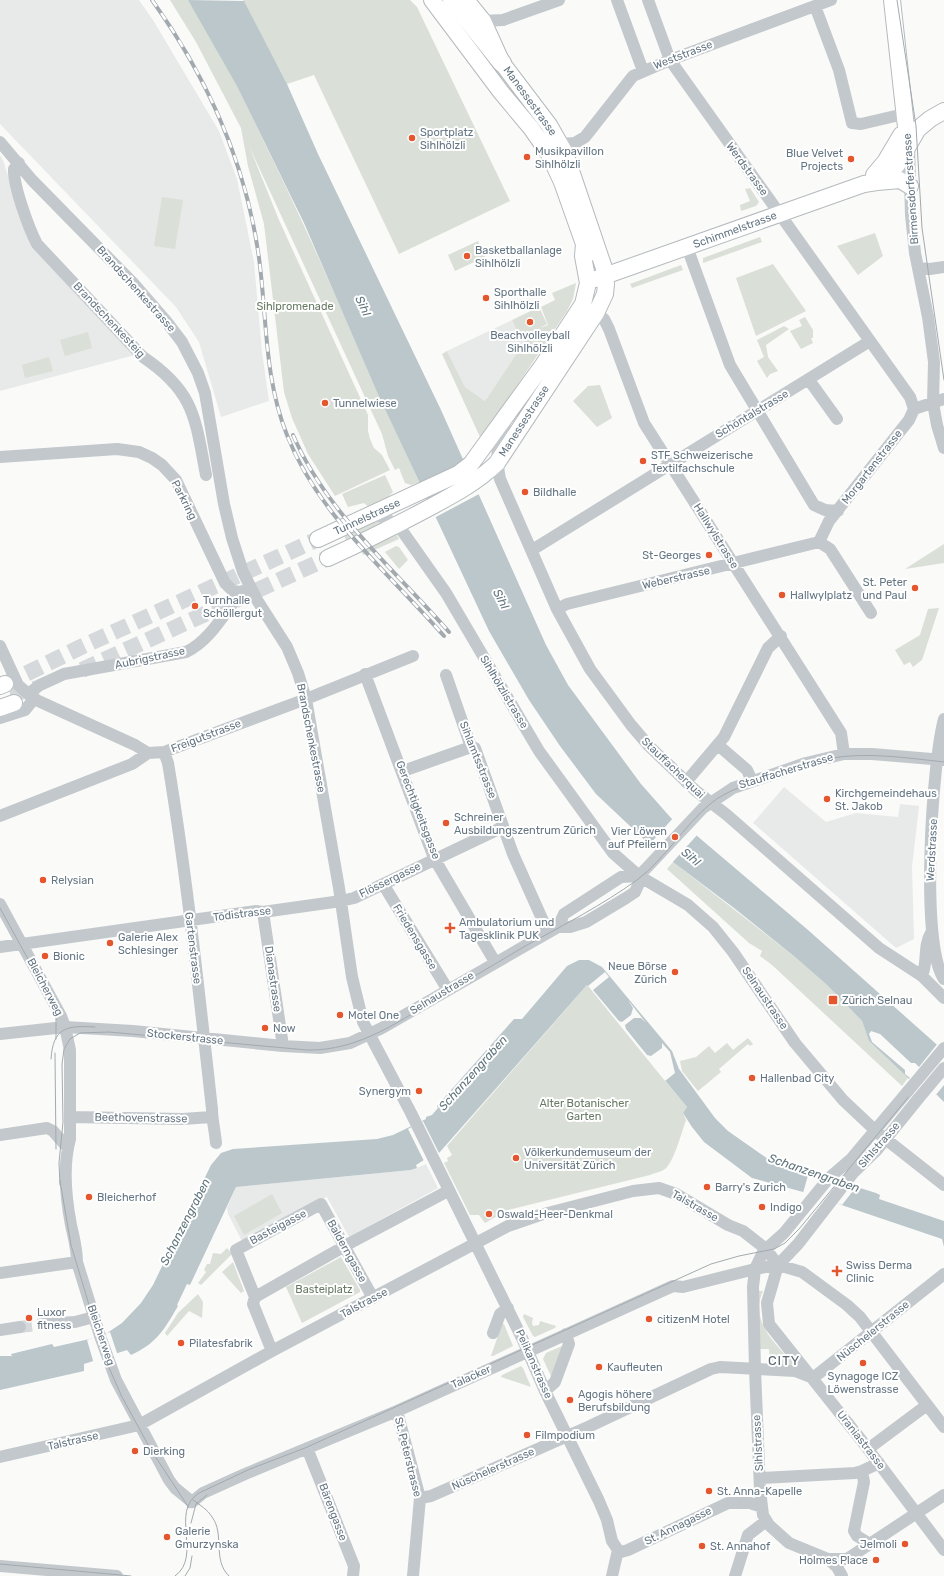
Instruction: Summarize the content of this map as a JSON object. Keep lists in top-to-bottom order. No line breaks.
{"streets":{"main road":["Manessestrasse","Birmensdorferstrasse","Schimmelstrasse","Tunnelstrasse"],"street":["Weststrasse","Werdstrasse","Brandschenkestrasse","Brandschenkesteig","Schöntalstrasse","Morgartenstrasse","Parkring","Hallwylstrasse","Weberstrasse","Aubrigstrasse","Sihlhölzlistrasse","Freigutstrasse","Sihlamtsstrasse","Stauffacherquai","Stauffacherstrasse","Gerechtigkeitsgasse","Flössergasse","Tödistrasse","Friedensgasse","Gartenstrasse","Dianastrasse","Bleicherweg","Selnaustrasse","Stockerstrasse","Beethovenstrasse","Sihlstrasse","Talstrasse","Basteigasse","Balderngasse","Nüschelerstrasse","Pelikanstrasse","Talacker","Uraniastrasse","St. Peterstrasse","Bärengasse","St. Annagasse"]},"crossings":[["Weststrasse","Manessestrasse"],["Weststrasse","Werdstrasse"],["Manessestrasse","Schimmelstrasse"],["Manessestrasse","Tunnelstrasse"],["Manessestrasse","Hallwylstrasse"],["Manessestrasse","Stauffacherquai"],["Werdstrasse","Schimmelstrasse"],["Werdstrasse","Schöntalstrasse"],["Werdstrasse","Morgartenstrasse"],["Werdstrasse","Stauffacherquai"],["Werdstrasse","Stauffacherstrasse"],["Birmensdorferstrasse","Schimmelstrasse"],["Brandschenkestrasse","Brandschenkesteig"],["Brandschenkestrasse","Parkring"],["Brandschenkestrasse","Aubrigstrasse"],["Brandschenkestrasse","Freigutstrasse"],["Brandschenkestrasse","Flössergasse"],["Brandschenkestrasse","Tödistrasse"],["Brandschenkestrasse","Selnaustrasse"],["Brandschenkestrasse","Stockerstrasse"],["Brandschenkestrasse","Pelikanstrasse"],["Schöntalstrasse","Hallwylstrasse"],["Schöntalstrasse","Stauffacherquai"],["Morgartenstrasse","Weberstrasse"],["Parkring","Aubrigstrasse"],["Tunnelstrasse","Sihlhölzlistrasse"],["Hallwylstrasse","Weberstrasse"],["Hallwylstrasse","Stauffacherstrasse"],["Weberstrasse","Stauffacherquai"],["Sihlhölzlistrasse","Stauffacherstrasse"],["Sihlhölzlistrasse","Selnaustrasse"],["Freigutstrasse","Gerechtigkeitsgasse"],["Freigutstrasse","Gartenstrasse"],["Sihlamtsstrasse","Flössergasse"],["Sihlamtsstrasse","Selnaustrasse"],["Stauffacherquai","Stauffacherstrasse"],["Stauffacherstrasse","Selnaustrasse"],["Gerechtigkeitsgasse","Flössergasse"],["Gerechtigkeitsgasse","Selnaustrasse"],["Flössergasse","Tödistrasse"],["Flössergasse","Friedensgasse"],["Tödistrasse","Gartenstrasse"],["Tödistrasse","Dianastrasse"],["Tödistrasse","Bleicherweg"],["Friedensgasse","Selnaustrasse"],["Gartenstrasse","Stockerstrasse"],["Gartenstrasse","Beethovenstrasse"],["Dianastrasse","Stockerstrasse"],["Bleicherweg","Stockerstrasse"],["Bleicherweg","Beethovenstrasse"],["Bleicherweg","Talstrasse"],["Bleicherweg","Talacker"],["Selnaustrasse","Stockerstrasse"],["Selnaustrasse","Sihlstrasse"],["Sihlstrasse","Talstrasse"],["Sihlstrasse","Nüschelerstrasse"],["Sihlstrasse","Talacker"],["Sihlstrasse","Uraniastrasse"],["Sihlstrasse","St. Annagasse"],["Talstrasse","Balderngasse"],["Talstrasse","Pelikanstrasse"],["Talstrasse","Talacker"],["Talstrasse","Uraniastrasse"],["Basteigasse","Balderngasse"],["Nüschelerstrasse","Pelikanstrasse"],["Nüschelerstrasse","Uraniastrasse"],["Nüschelerstrasse","St. Peterstrasse"],["Pelikanstrasse","Talacker"],["Pelikanstrasse","St. Annagasse"],["Talacker","Uraniastrasse"],["Talacker","St. Peterstrasse"],["Talacker","Bärengasse"]],"districts":["CITY"],"water":["Sihl","Schanzengraben"],"parks":["Sihlpromenade","Alter Botanischer Garten","Basteiplatz"],"places":{"other":["Sportplatz Sihlhölzli","Musikpavillon Sihlhölzli","Blue Velvet Projects","Basketballanlage Sihlhölzli","Sporthalle Sihlhölzli","Beachvolleyball Sihlhölzli","Tunnelwiese","STF Schweizerische Textilfachschule","Bildhalle","St-Georges","St. Peter und Paul","Hallwylplatz","Turnhalle Schöllergut","Kirchgemeindehaus St. Jakob","Schreiner Ausbildungszentrum Zürich","Vier Löwen auf Pfeilern","Relysian","Galerie Alex Schlesinger","Bionic","Neue Börse Zürich","Motel One","Now","Hallenbad City","Synergym","Völkerkundemuseum der Universität Zürich","Barry's Zurich","Bleicherhof","Indigo","Oswald-Heer-Denkmal","Luxor fitness","citizenM Hotel","Pilatesfabrik","Synagoge ICZ Löwenstrasse","Kaufleuten","Agogis höhere Berufsbildung","Filmpodium","Dierking","St. Anna-Kapelle","Galerie Gmurzynska","Jelmoli","St. Annahof","Holmes Place"],"health":["Ambulatorium und Tagesklinik PUK","Swiss Derma Clinic"],"transit":["Zürich Selnau"]}}
